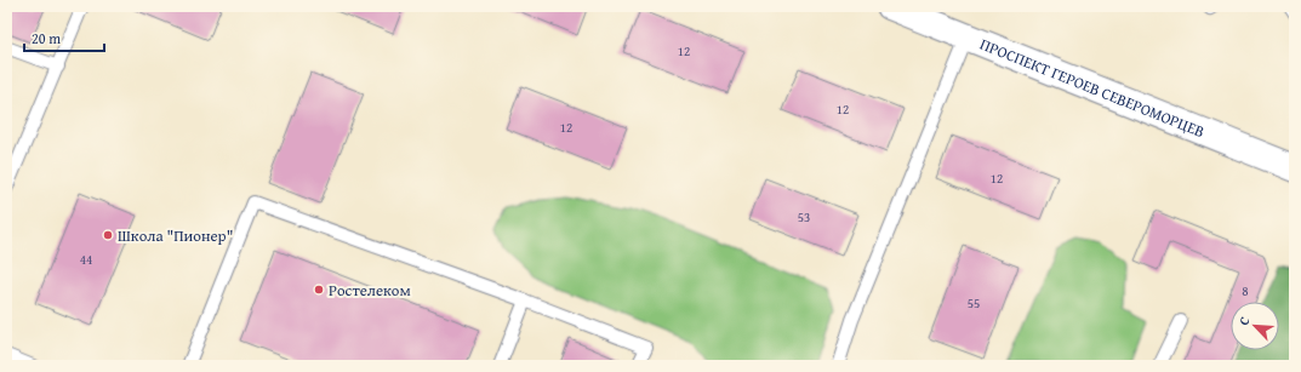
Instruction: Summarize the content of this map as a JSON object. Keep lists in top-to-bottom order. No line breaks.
{"streets":{"main road":["ПРОСПЕКТ ГЕРОЕВ СЕВЕРОМОРЦЕВ"]},"places":["Школа \"Пионер\"","Ростелеком"],"house_numbers":["12","12","12","12","53","44","8","55"],"scale_bar":"20 m","north":"top left"}
